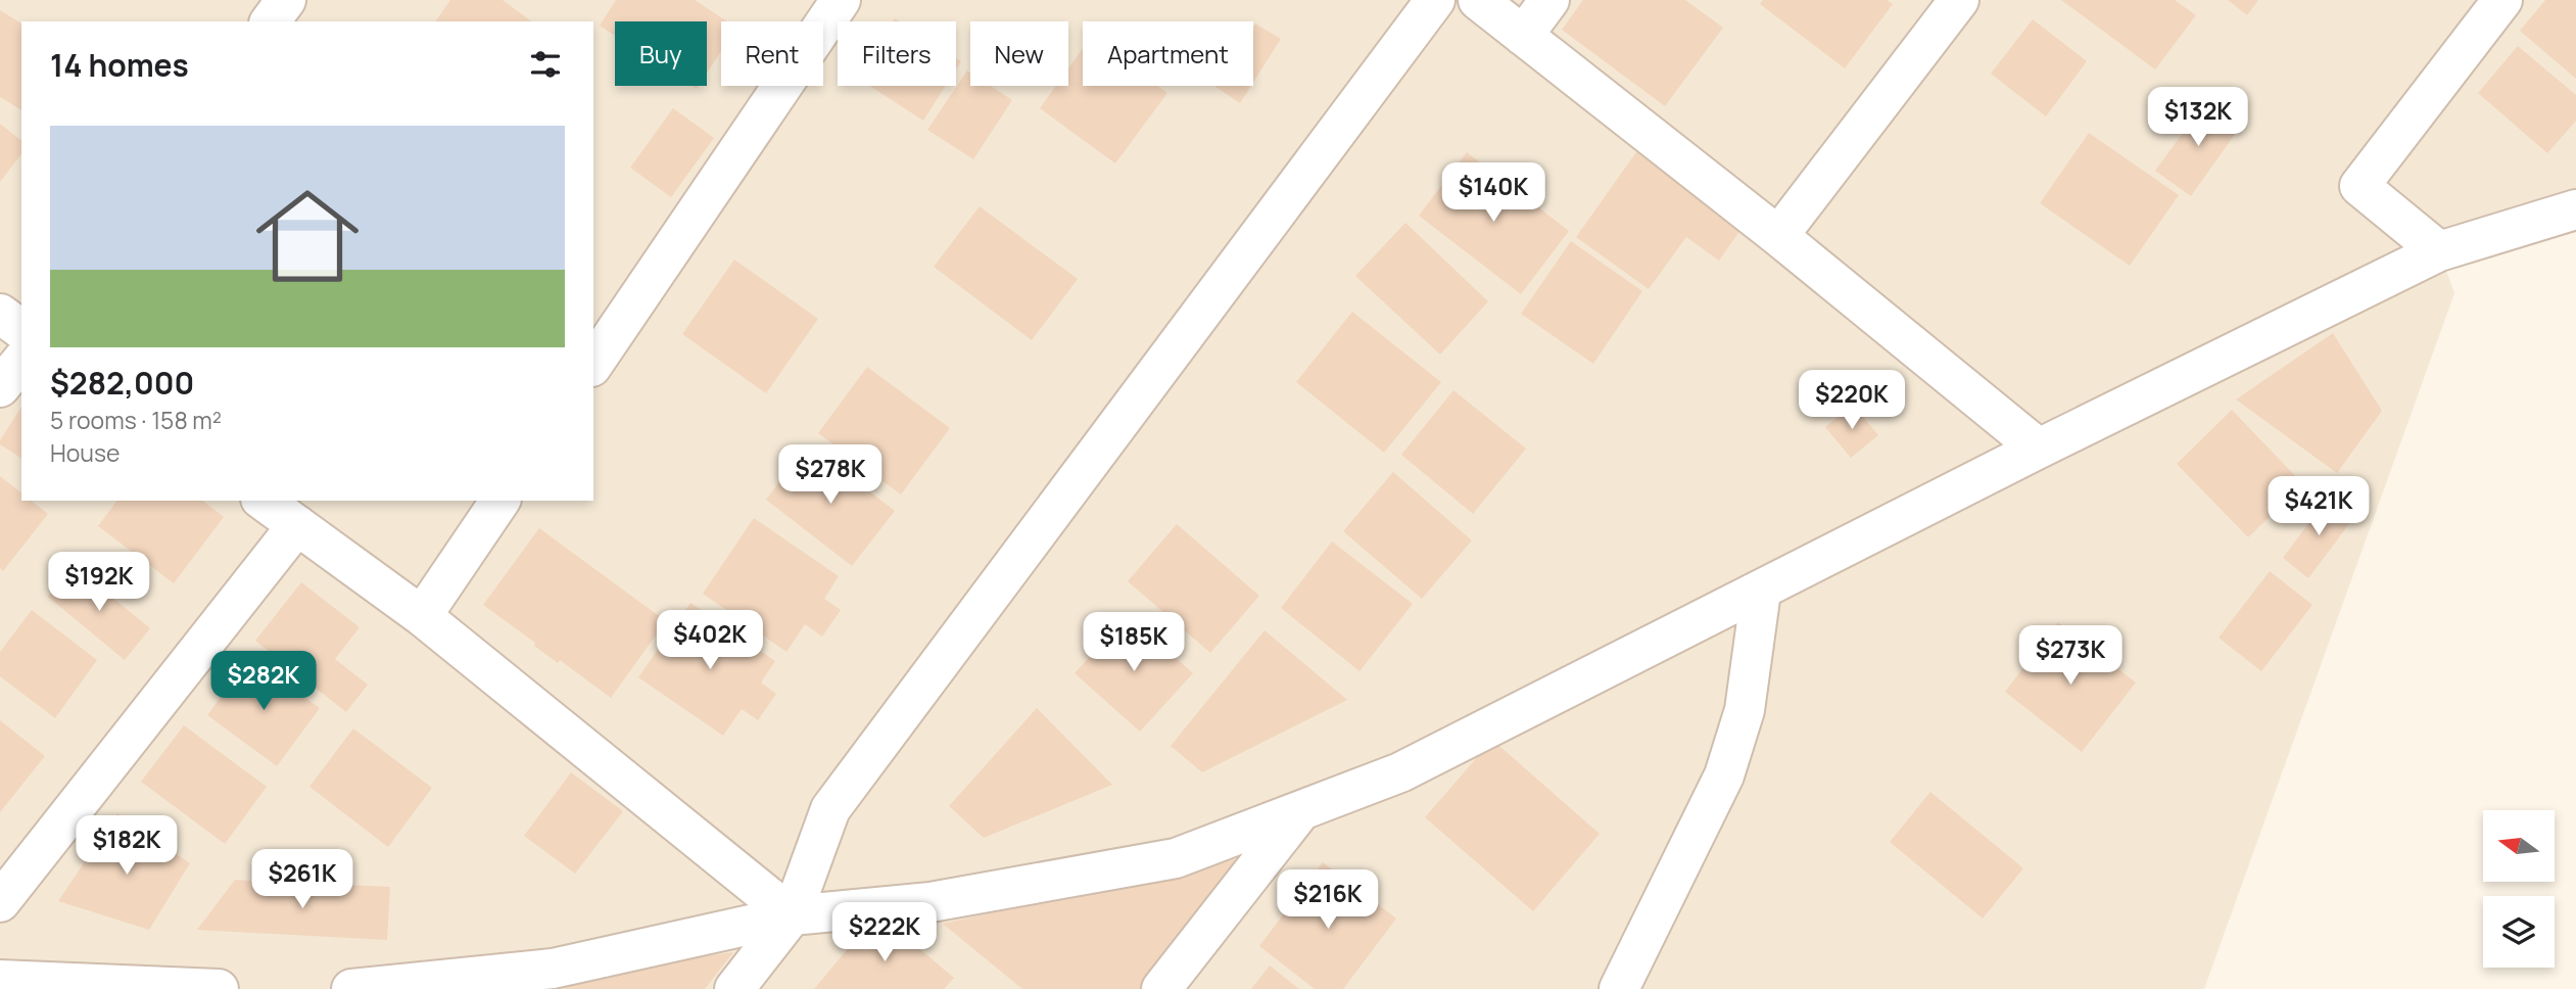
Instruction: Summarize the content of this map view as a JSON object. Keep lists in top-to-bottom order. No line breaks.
{"north":"left","page":{"chip":["Buy","Rent","Filters","New","Apartment"],"heading":"14 homes","price":["$132K","$140K","$220K","$278K","$421K","$192K","$402K","$185K","$273K","$282K","$182K","$261K","$216K","$222K"],"list":[{"name":"$282,000","note":"5 rooms · 158 m² · House"}]}}
